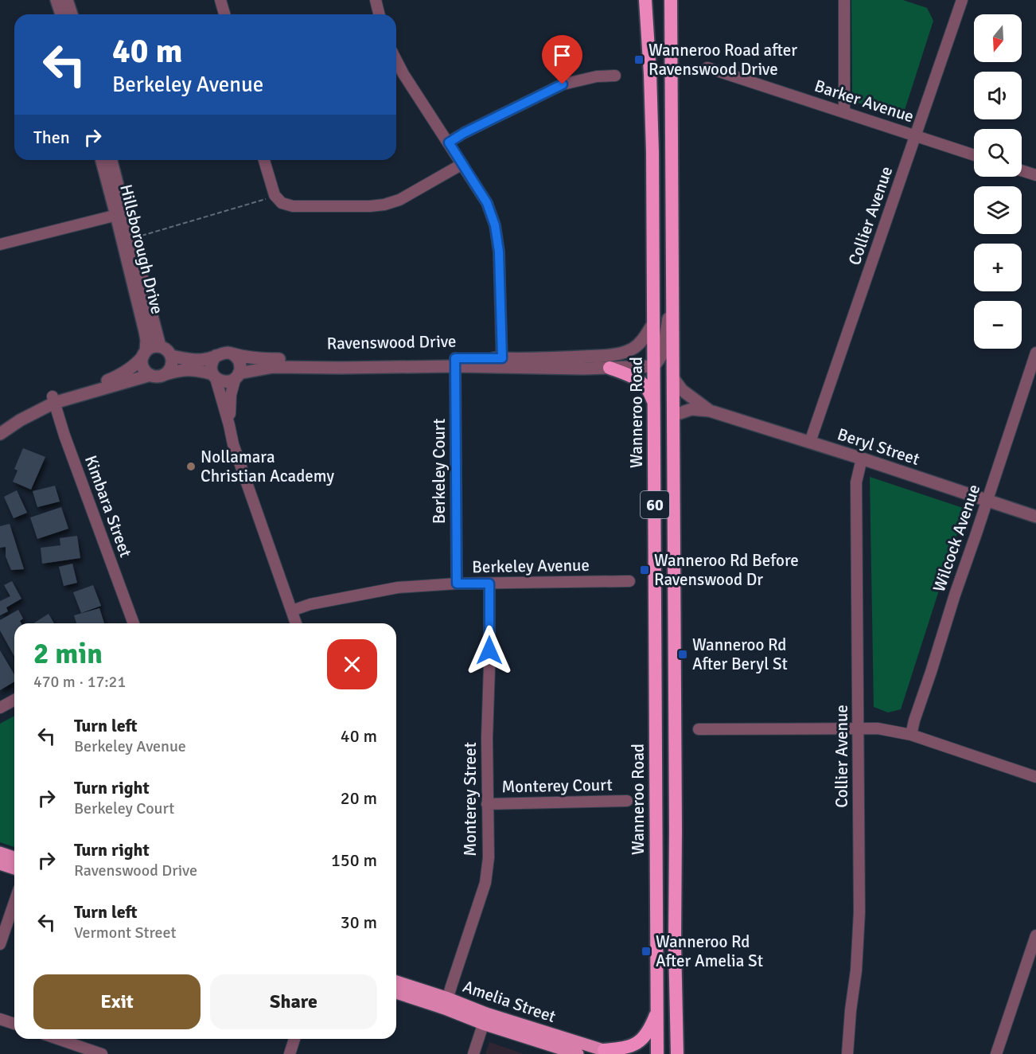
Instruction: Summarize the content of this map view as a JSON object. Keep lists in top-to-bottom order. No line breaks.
{"streets":{"highway":["Wanneroo Road","60"],"main road":["Amelia Street"],"street":["Barker Avenue","Collier Avenue","Hillsborough Drive","Ravenswood Drive","Beryl Street","Berkeley Court","Kimbara Street","Wilcock Avenue","Berkeley Avenue","Monterey Court","Monterey Street"]},"crossings":[["Barker Avenue","Collier Avenue"],["Collier Avenue","Beryl Street"],["Ravenswood Drive","Wanneroo Road"],["Ravenswood Drive","Berkeley Court"],["Beryl Street","60"],["Beryl Street","Wilcock Avenue"],["Berkeley Court","Berkeley Avenue"],["Berkeley Avenue","Monterey Street"],["Monterey Court","Monterey Street"],["Monterey Street","Amelia Street"]],"places":{"transit":["Wanneroo Road after Ravenswood Drive","Wanneroo Rd Before Ravenswood Dr","Wanneroo Rd After Beryl St","Wanneroo Rd After Amelia St"],"other":["Nollamara Christian Academy"]},"north":"bottom","page":{"map_buttons":["+","−"],"turn":["40 m","Berkeley Avenue"],"then":"Then","heading":["2 min","470 m · 17:21"],"list":[{"name":"Turn left","note":"Berkeley Avenue","value":"40 m"},{"name":"Turn right","note":"Berkeley Court","value":"20 m"},{"name":"Turn right","note":"Ravenswood Drive","value":"150 m"},{"name":"Turn left","note":"Vermont Street","value":"30 m"}],"buttons":["Exit","Share"]}}
